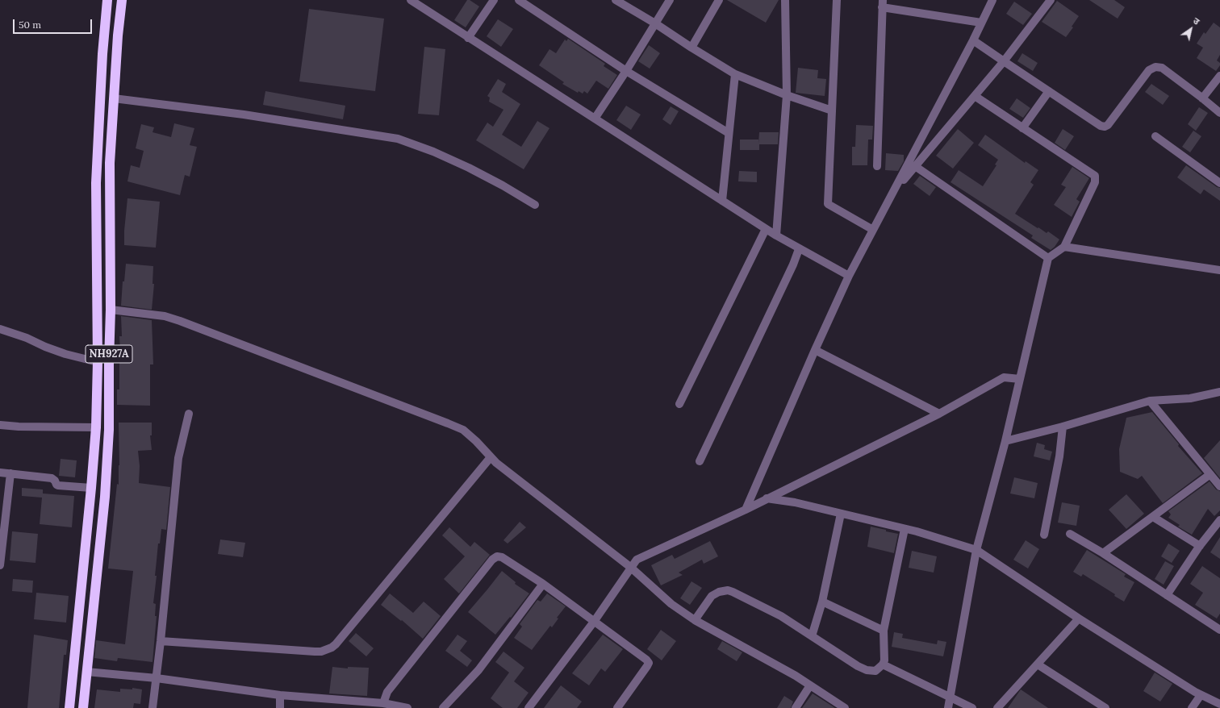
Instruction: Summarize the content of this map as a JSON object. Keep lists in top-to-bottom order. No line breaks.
{"streets":{"highway":["NH927A"]},"scale_bar":"50 m","north":"top right"}
